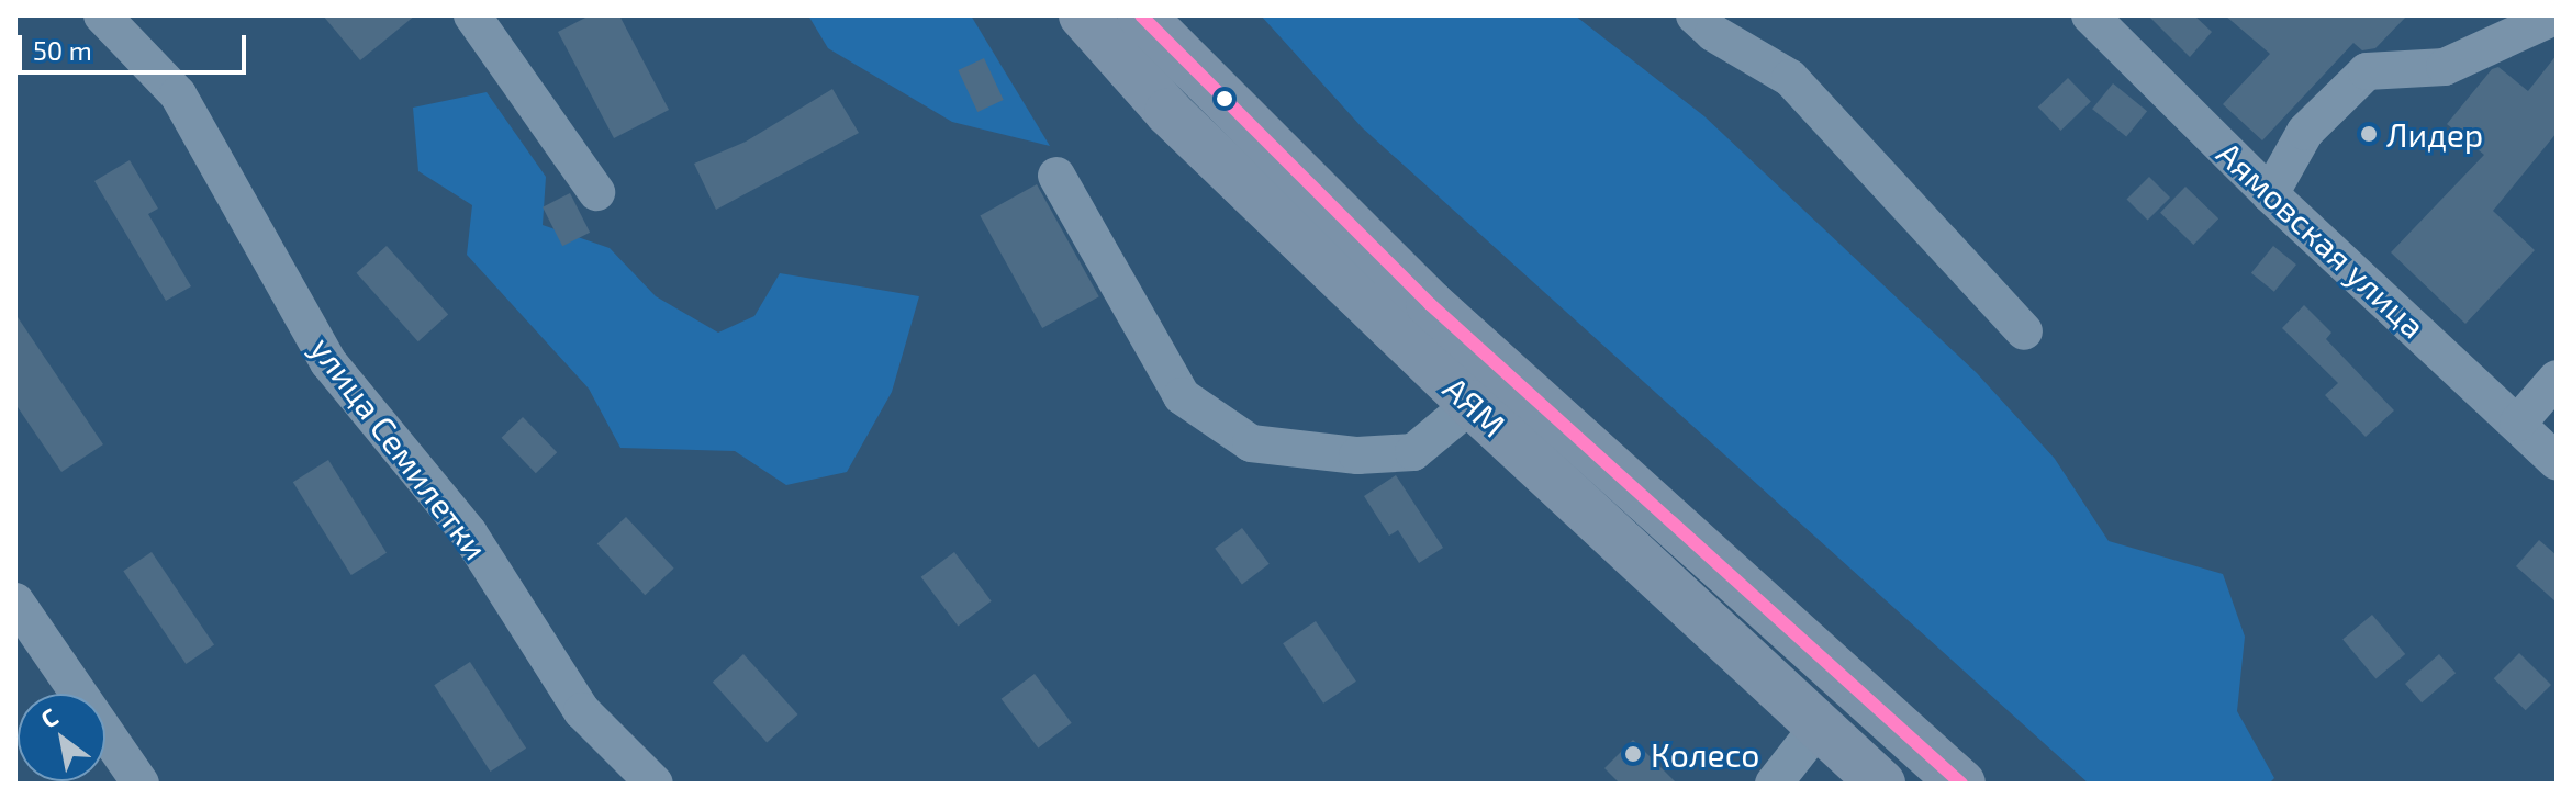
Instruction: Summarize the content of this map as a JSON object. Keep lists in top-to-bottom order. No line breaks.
{"streets":{"highway":["АЯМ"],"street":["Аямовская улица","улица Семилетки"]},"places":["Лидер","Колесо"],"scale_bar":"50 m","north":"top left"}
